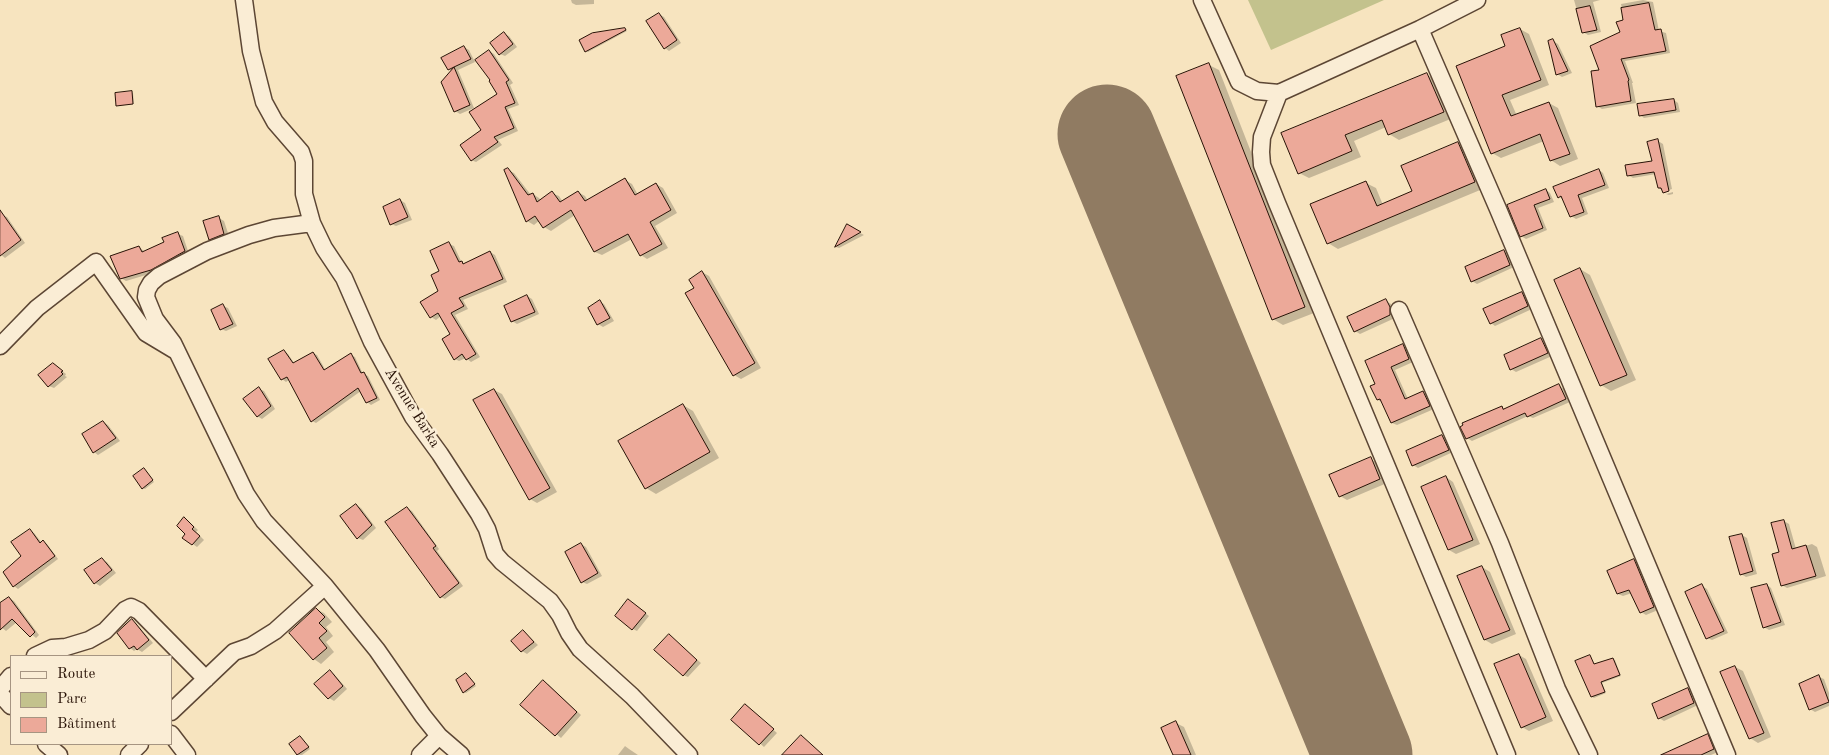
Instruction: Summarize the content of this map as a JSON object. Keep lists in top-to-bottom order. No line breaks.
{"streets":{"street":["Avenue Barka"]},"legend":["Route","Parc","Bâtiment"]}
